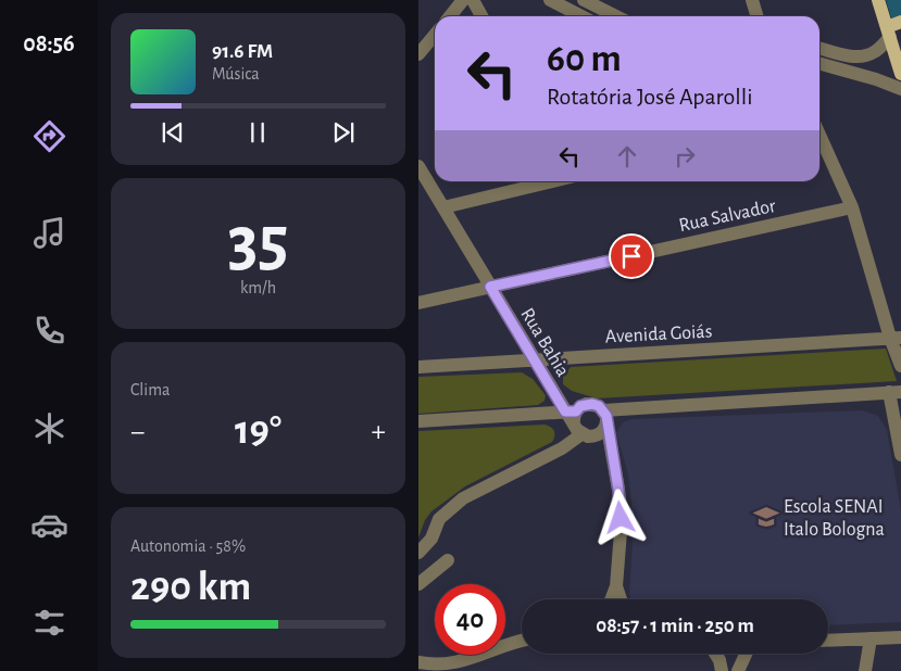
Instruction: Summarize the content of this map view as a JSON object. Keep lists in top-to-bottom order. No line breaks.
{"streets":{"street":["Rua Salvador","Avenida Goiás","Rua Bahia"]},"crossings":[["Rua Salvador","Rua Bahia"],["Avenida Goiás","Rua Bahia"]],"places":{"school or university":["Escola SENAI Italo Bologna"]},"page":{"tabs":"08:56","turn":["60 m","Rotatória José Aparolli"],"song":["91.6 FM","Música"],"tile":[["35","km/h"],"Clima",["Autonomia · 58%","290 km"]],"heat":["−","19°","+"],"limit":"40","trip":"08:57 · 1 min · 250 m"}}
